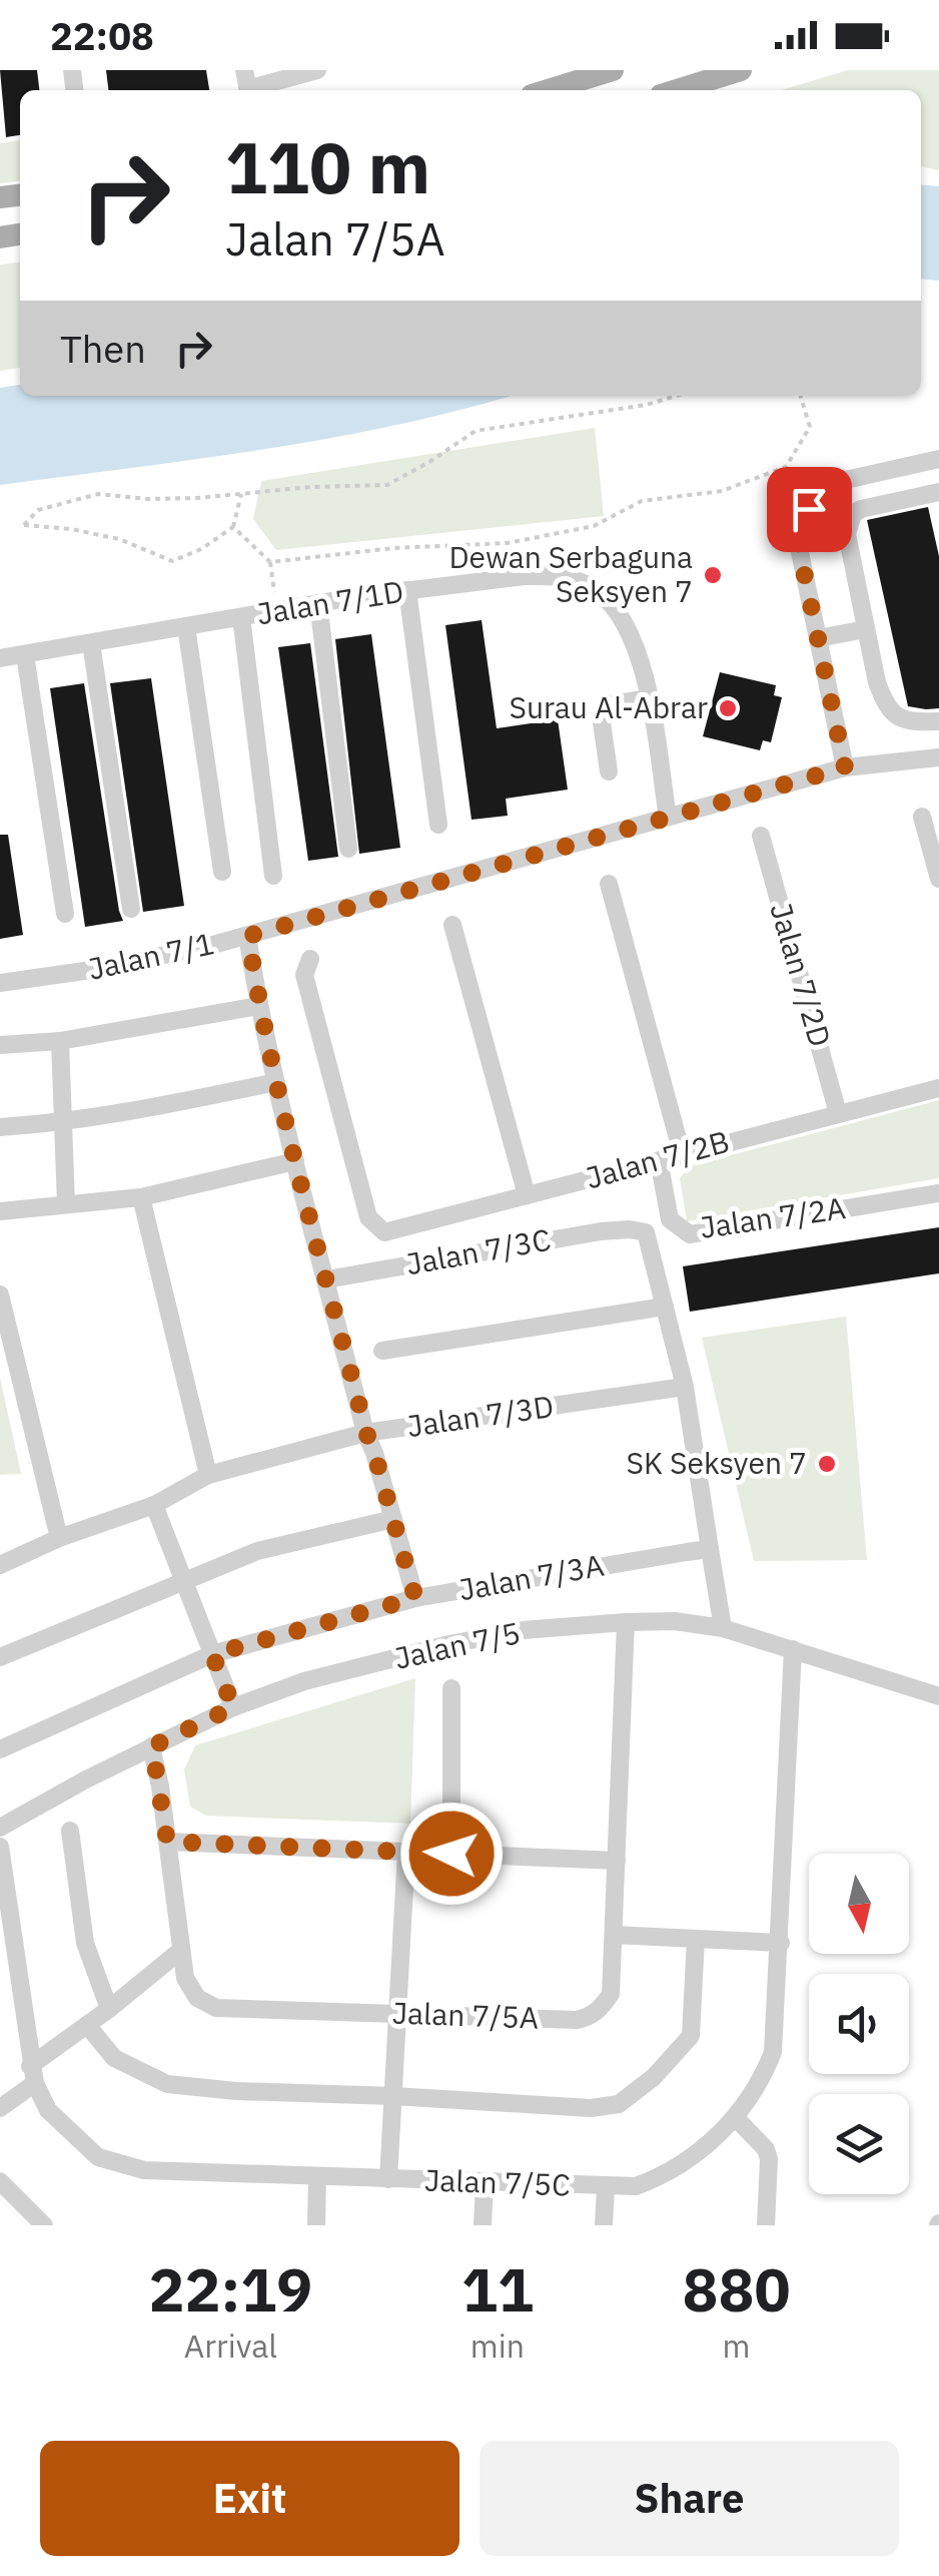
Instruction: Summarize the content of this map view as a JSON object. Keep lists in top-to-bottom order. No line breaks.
{"streets":{"street":["Jalan 7/1D","Jalan 7/1","Jalan 7/2D","Jalan 7/2B","Jalan 7/2A","Jalan 7/3C","Jalan 7/3D","Jalan 7/3A","Jalan 7/5","Jalan 7/5A","Jalan 7/5C"]},"crossings":[["Jalan 7/1D","Jalan 7/1"],["Jalan 7/2D","Jalan 7/2B"],["Jalan 7/2B","Jalan 7/2A"],["Jalan 7/5","Jalan 7/5A"],["Jalan 7/5","Jalan 7/5C"]],"places":["Dewan Serbaguna Seksyen 7","Surau Al-Abrar","SK Seksyen 7"],"north":"bottom","page":{"status":"22:08","turn":["110 m","Jalan 7/5A"],"then":"Then","eta":["22:19","Arrival","11","min","880","m"],"buttons":["Exit","Share"]}}
